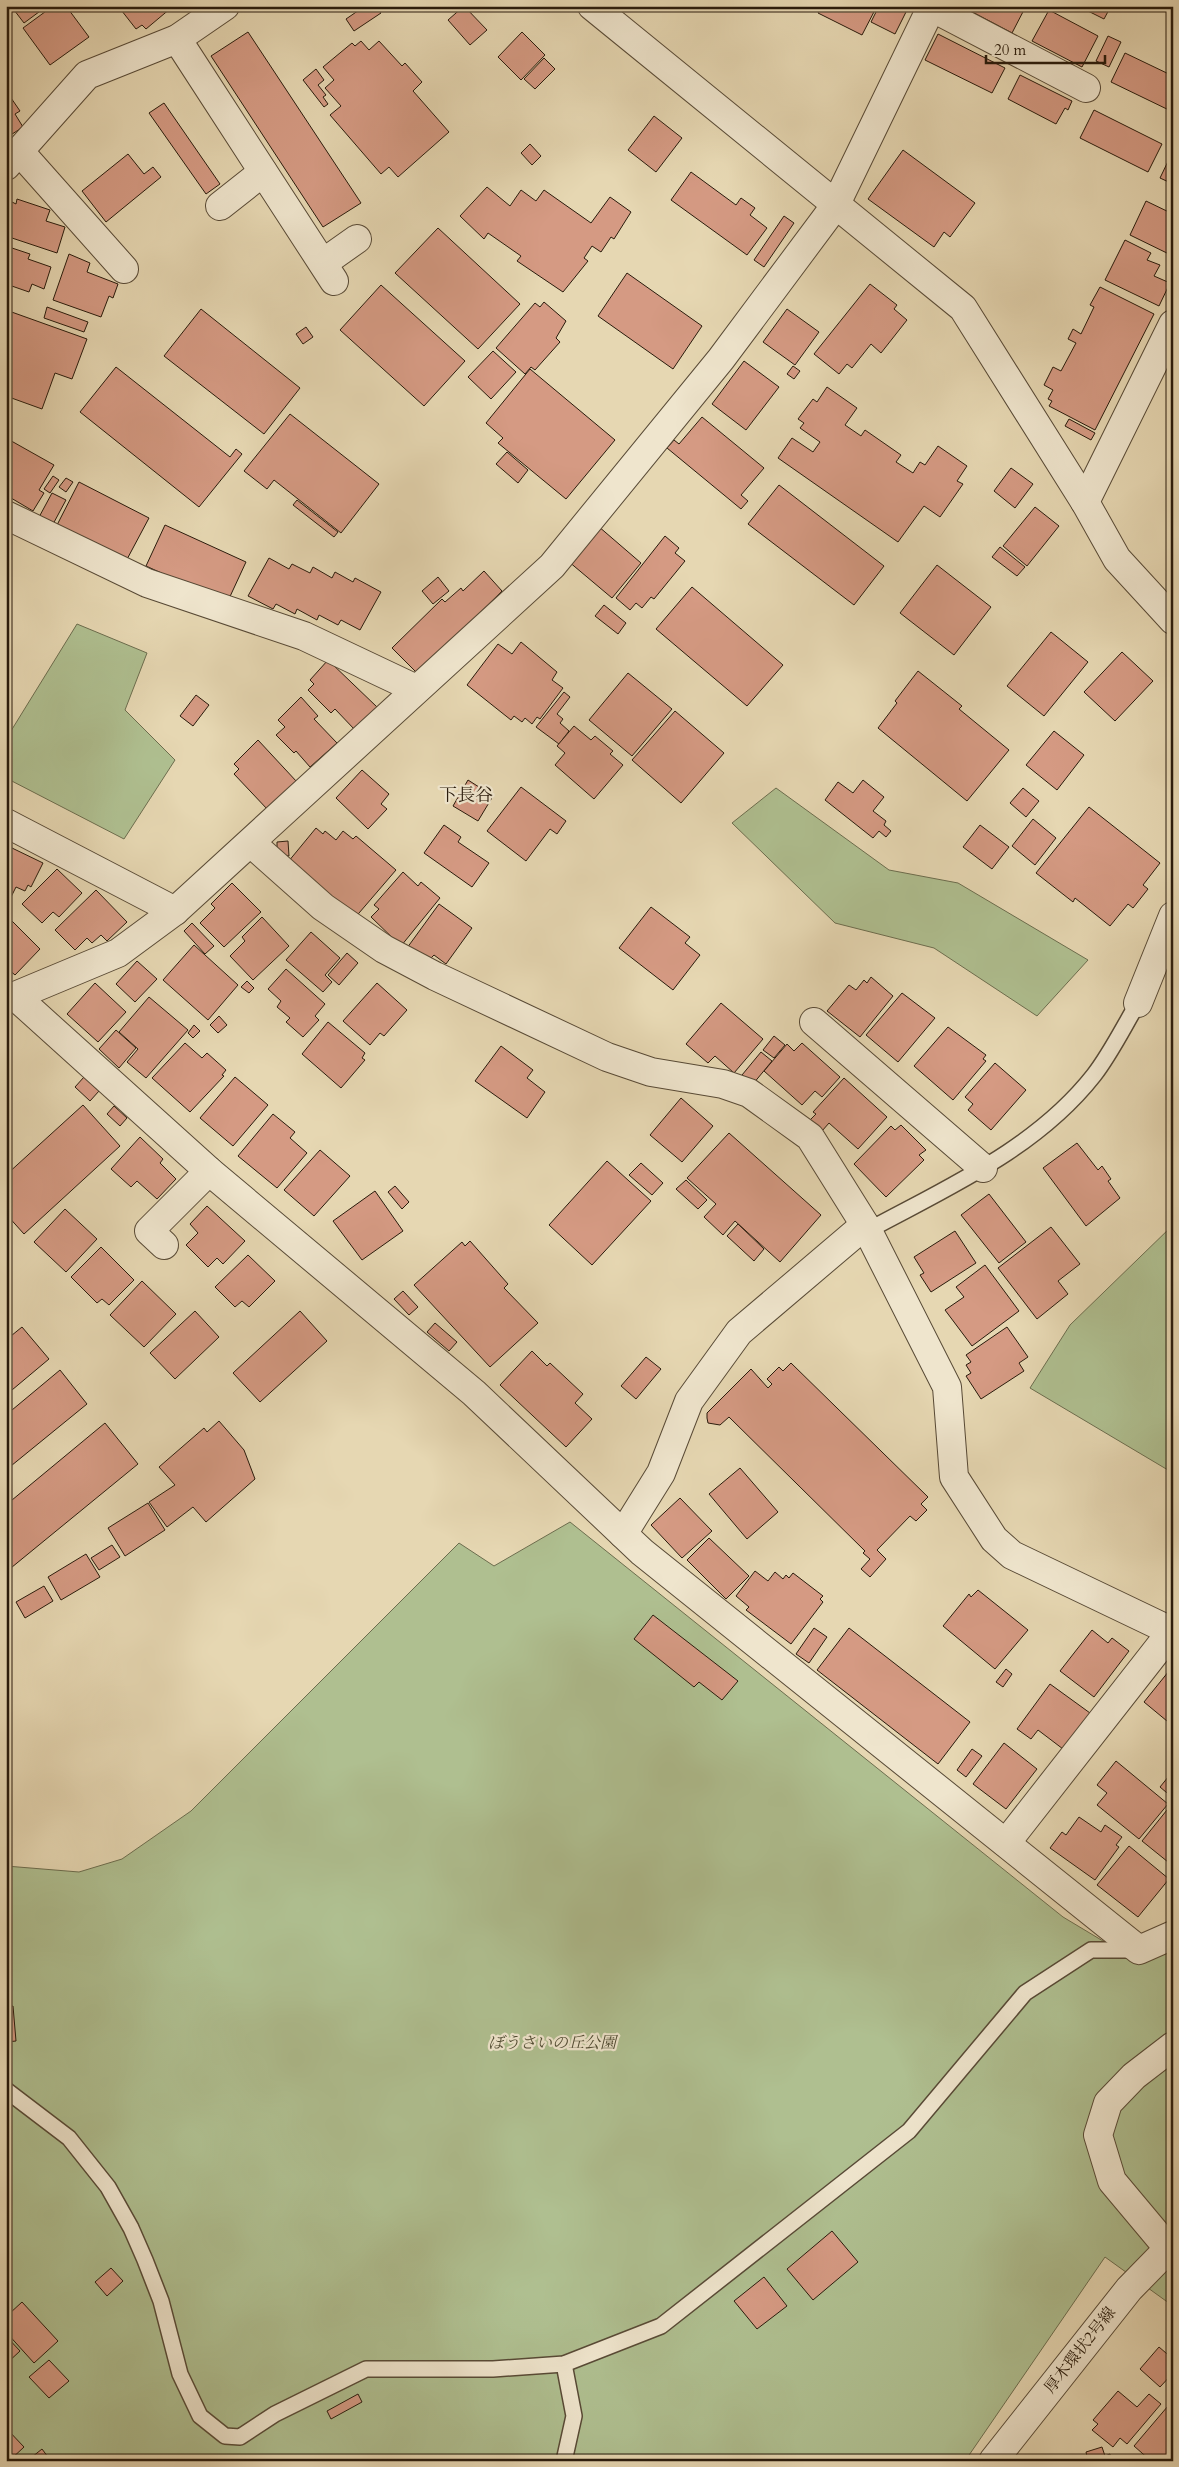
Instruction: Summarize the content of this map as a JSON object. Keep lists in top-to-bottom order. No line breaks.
{"streets":{"street":["厚木環状2号線"]},"districts":["下長谷"],"parks":["ぼうさいの丘公園"],"scale_bar":"20 m"}
